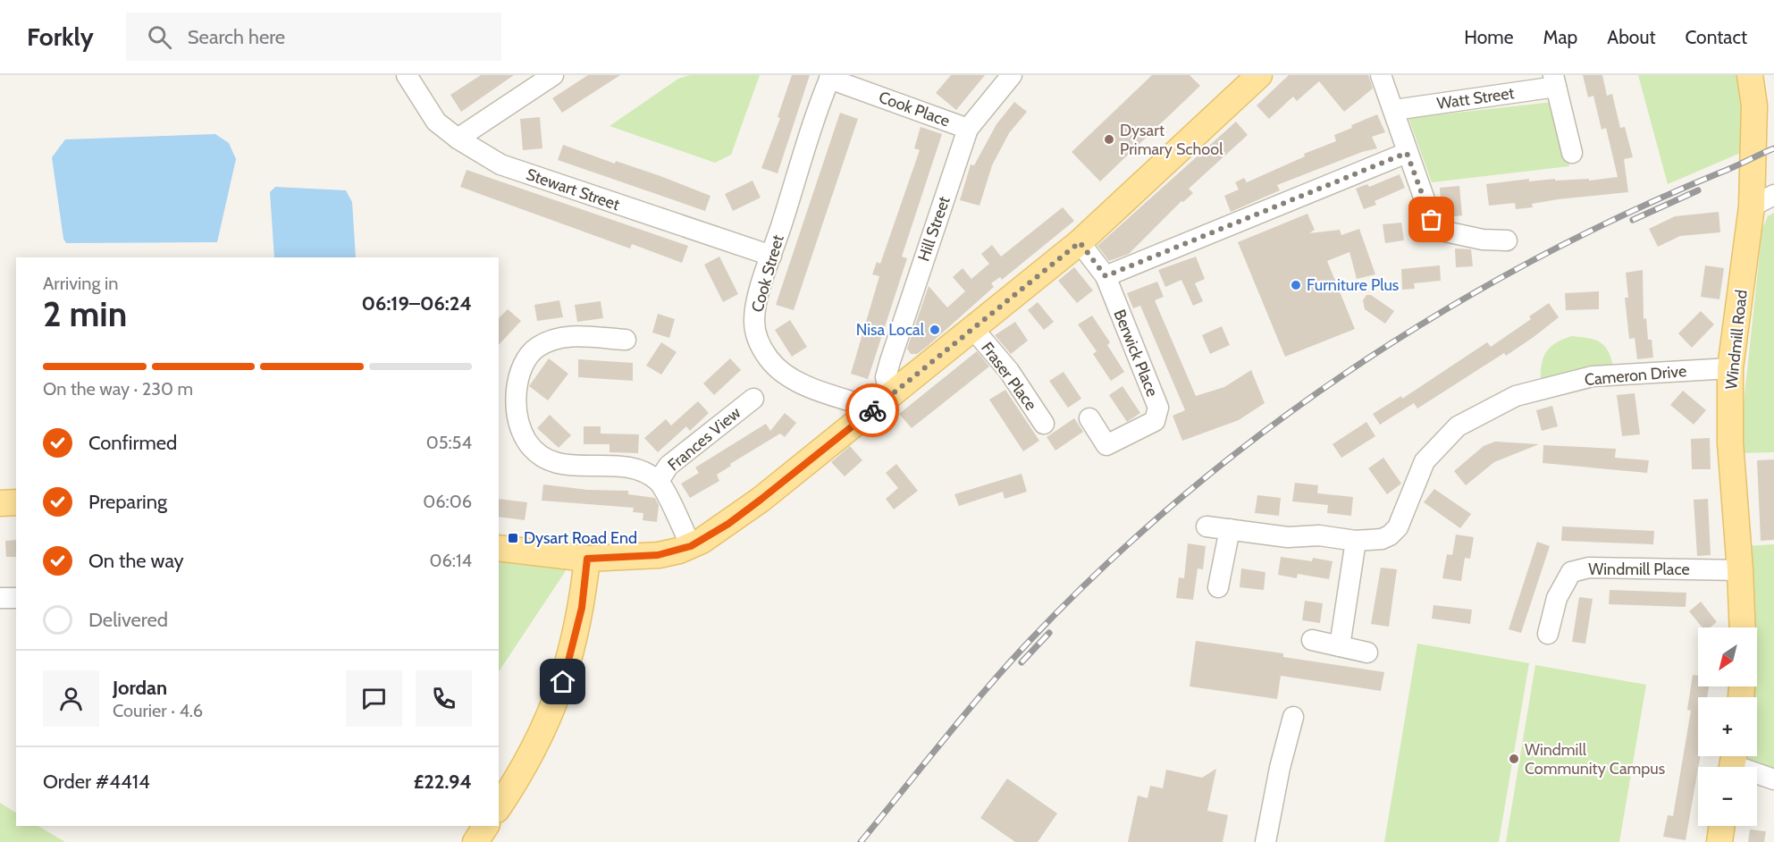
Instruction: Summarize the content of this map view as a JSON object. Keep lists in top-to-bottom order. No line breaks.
{"streets":{"main road":["Windmill Road"],"street":["Watt Street","Cook Place","Stewart Street","Hill Street","Cook Street","Berwick Place","Cameron Drive","Fraser Place","Frances View","Windmill Place"]},"crossings":[["Cook Place","Hill Street"],["Cook Place","Cook Street"],["Stewart Street","Cook Street"],["Hill Street","Cook Street"],["Windmill Road","Cameron Drive"],["Windmill Road","Windmill Place"]],"places":{"other":["Dysart Primary School","Furniture Plus","Nisa Local","Windmill Community Campus"],"transit":["Dysart Road End"]},"north":"bottom left","page":{"header":"Forkly","search":"Search here","nav":["Home","Map","About","Contact"],"heading":["2 min","Arriving in","06:19–06:24"],"panel":["Jordan","Courier · 4.6","Order #4414","£22.94"],"bar":"On the way · 230 m","list":[["Confirmed","05:54"],["Preparing","06:06"],["On the way","06:14"],"Delivered"],"map_buttons":["+","−"]}}
